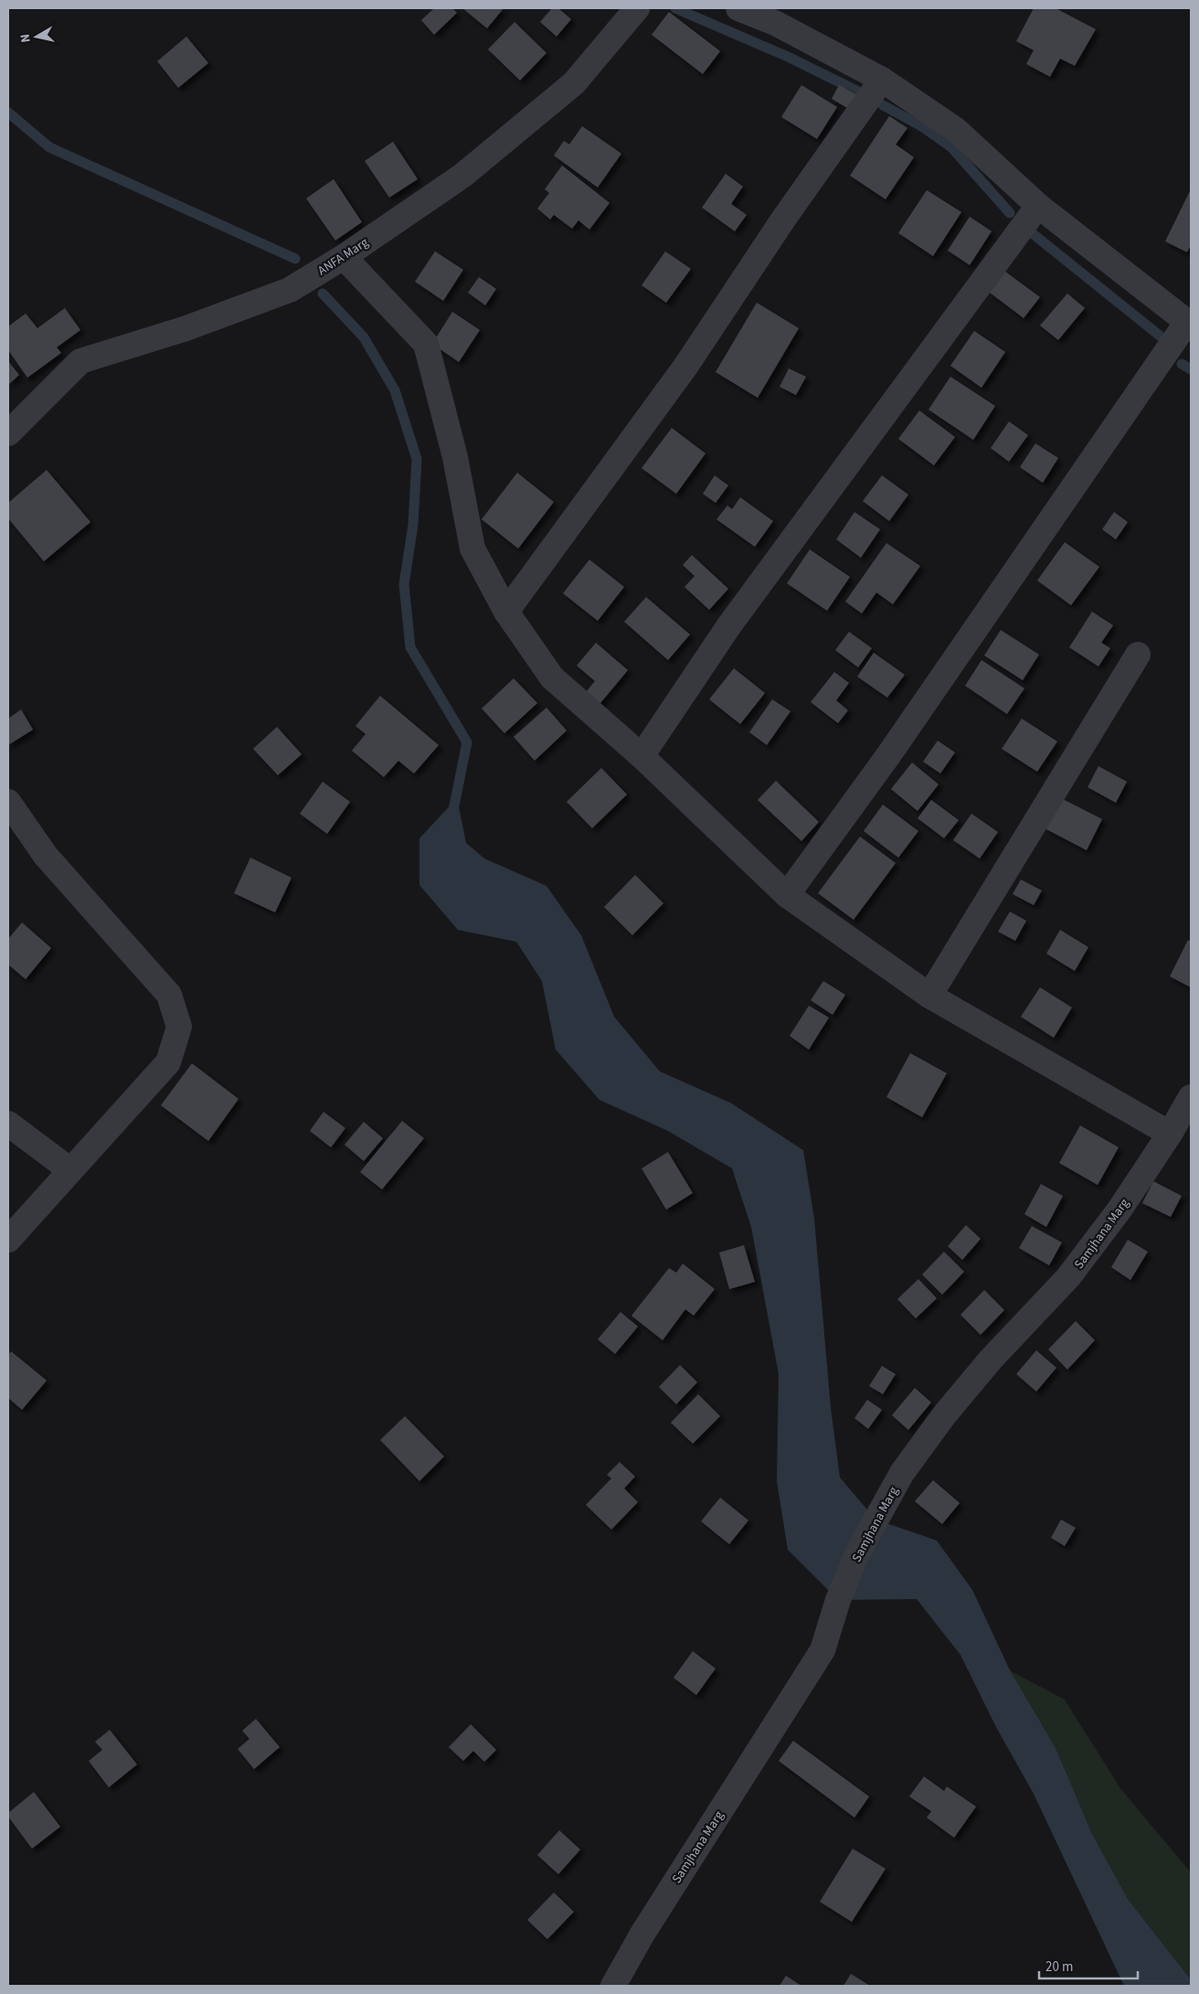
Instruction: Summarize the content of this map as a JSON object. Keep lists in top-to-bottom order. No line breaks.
{"streets":{"street":["ANFA Marg","Samjhana Marg"]},"scale_bar":"20 m","north":"left"}
